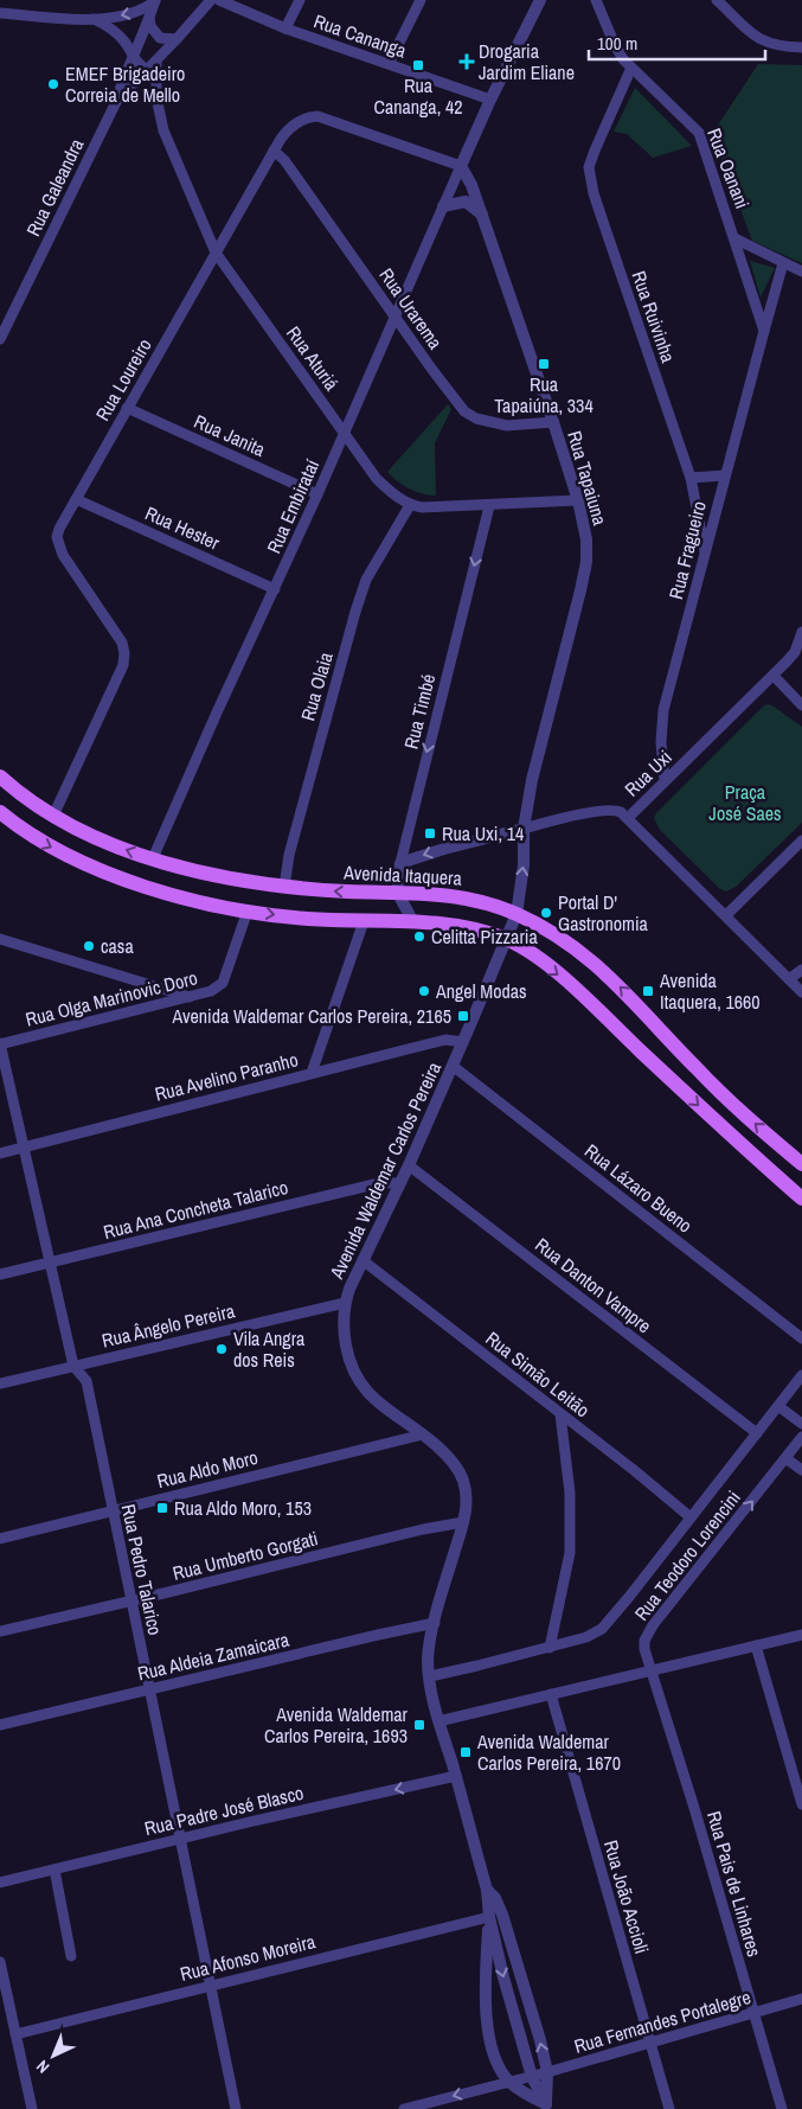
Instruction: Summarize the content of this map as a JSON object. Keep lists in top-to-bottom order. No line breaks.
{"streets":{"main road":["Avenida Itaquera"],"street":["Rua Cananga","Rua Oanani","Rua Galeandra","Rua Urarema","Rua Ruivinha","Rua Aturiá","Rua Loureiro","Rua Janita","Rua Tapaiuna","Rua Embirataí","Rua Hester","Rua Fragueiro","Rua Olaia","Rua Timbé","Rua Uxi","Rua Olga Marinovic Doro","Rua Avelino Paranho","Avenida Waldemar Carlos Pereira","Rua Lázaro Bueno","Rua Ana Concheta Talarico","Rua Danton Vampre","Rua Ângelo Pereira","Rua Simão Leitão","Rua Aldo Moro","Rua Umberto Gorgati","Rua Teodoro Lorencini","Rua Pedro Talarico","Rua Aldeia Zamaicara","Rua Padre José Blasco","Rua Pais de Linhares","Rua João Accioli","Rua Afonso Moreira","Rua Fernandes Portalegre"]},"crossings":[["Rua Oanani","Rua Ruivinha"],["Rua Oanani","Rua Fragueiro"],["Rua Galeandra","Rua Aturiá"],["Rua Urarema","Rua Loureiro"],["Rua Urarema","Rua Tapaiuna"],["Rua Urarema","Rua Embirataí"],["Rua Ruivinha","Rua Fragueiro"],["Rua Aturiá","Rua Loureiro"],["Rua Aturiá","Rua Embirataí"],["Rua Aturiá","Rua Olaia"],["Rua Loureiro","Rua Janita"],["Rua Loureiro","Rua Tapaiuna"],["Rua Loureiro","Rua Embirataí"],["Rua Loureiro","Rua Hester"],["Rua Loureiro","Avenida Itaquera"],["Rua Janita","Rua Embirataí"],["Rua Tapaiuna","Rua Embirataí"],["Rua Tapaiuna","Rua Uxi"],["Rua Tapaiuna","Avenida Itaquera"],["Rua Tapaiuna","Avenida Waldemar Carlos Pereira"],["Rua Embirataí","Rua Hester"],["Rua Embirataí","Avenida Itaquera"],["Rua Fragueiro","Rua Uxi"],["Rua Olaia","Avenida Itaquera"],["Rua Timbé","Rua Uxi"],["Rua Timbé","Avenida Itaquera"],["Avenida Itaquera","Avenida Waldemar Carlos Pereira"],["Rua Olga Marinovic Doro","Rua Pedro Talarico"],["Rua Avelino Paranho","Avenida Waldemar Carlos Pereira"],["Rua Avelino Paranho","Rua Pedro Talarico"],["Avenida Waldemar Carlos Pereira","Rua Lázaro Bueno"],["Avenida Waldemar Carlos Pereira","Rua Ana Concheta Talarico"],["Avenida Waldemar Carlos Pereira","Rua Danton Vampre"],["Avenida Waldemar Carlos Pereira","Rua Ângelo Pereira"],["Avenida Waldemar Carlos Pereira","Rua Simão Leitão"],["Avenida Waldemar Carlos Pereira","Rua Aldo Moro"],["Avenida Waldemar Carlos Pereira","Rua Umberto Gorgati"],["Avenida Waldemar Carlos Pereira","Rua Teodoro Lorencini"],["Avenida Waldemar Carlos Pereira","Rua Aldeia Zamaicara"],["Avenida Waldemar Carlos Pereira","Rua Padre José Blasco"],["Avenida Waldemar Carlos Pereira","Rua Afonso Moreira"],["Avenida Waldemar Carlos Pereira","Rua Fernandes Portalegre"],["Rua Ana Concheta Talarico","Rua Pedro Talarico"],["Rua Danton Vampre","Rua Teodoro Lorencini"],["Rua Ângelo Pereira","Rua Pedro Talarico"],["Rua Simão Leitão","Rua Teodoro Lorencini"],["Rua Aldo Moro","Rua Pedro Talarico"],["Rua Umberto Gorgati","Rua Pedro Talarico"],["Rua Teodoro Lorencini","Rua Pais de Linhares"],["Rua Pedro Talarico","Rua Aldeia Zamaicara"],["Rua Pedro Talarico","Rua Padre José Blasco"],["Rua Pedro Talarico","Rua Afonso Moreira"],["Rua Pais de Linhares","Rua Fernandes Portalegre"],["Rua João Accioli","Rua Fernandes Portalegre"]],"one_way":["Rua Timbé","Rua Padre José Blasco"],"parks":["Praça José Saes"],"places":{"health":["Drogaria Jardim Eliane"],"transit":["Rua Cananga, 42","Rua Tapaiúna, 334","Rua Uxi, 14","Avenida Itaquera, 1660","Avenida Waldemar Carlos Pereira, 2165","Rua Aldo Moro, 153","Avenida Waldemar Carlos Pereira, 1693","Avenida Waldemar Carlos Pereira, 1670"],"other":["EMEF Brigadeiro Correia de Mello","Portal D' Gastronomia","Celitta Pizzaria","casa","Angel Modas","Vila Angra dos Reis"]},"scale_bar":"100 m","north":"bottom left"}
